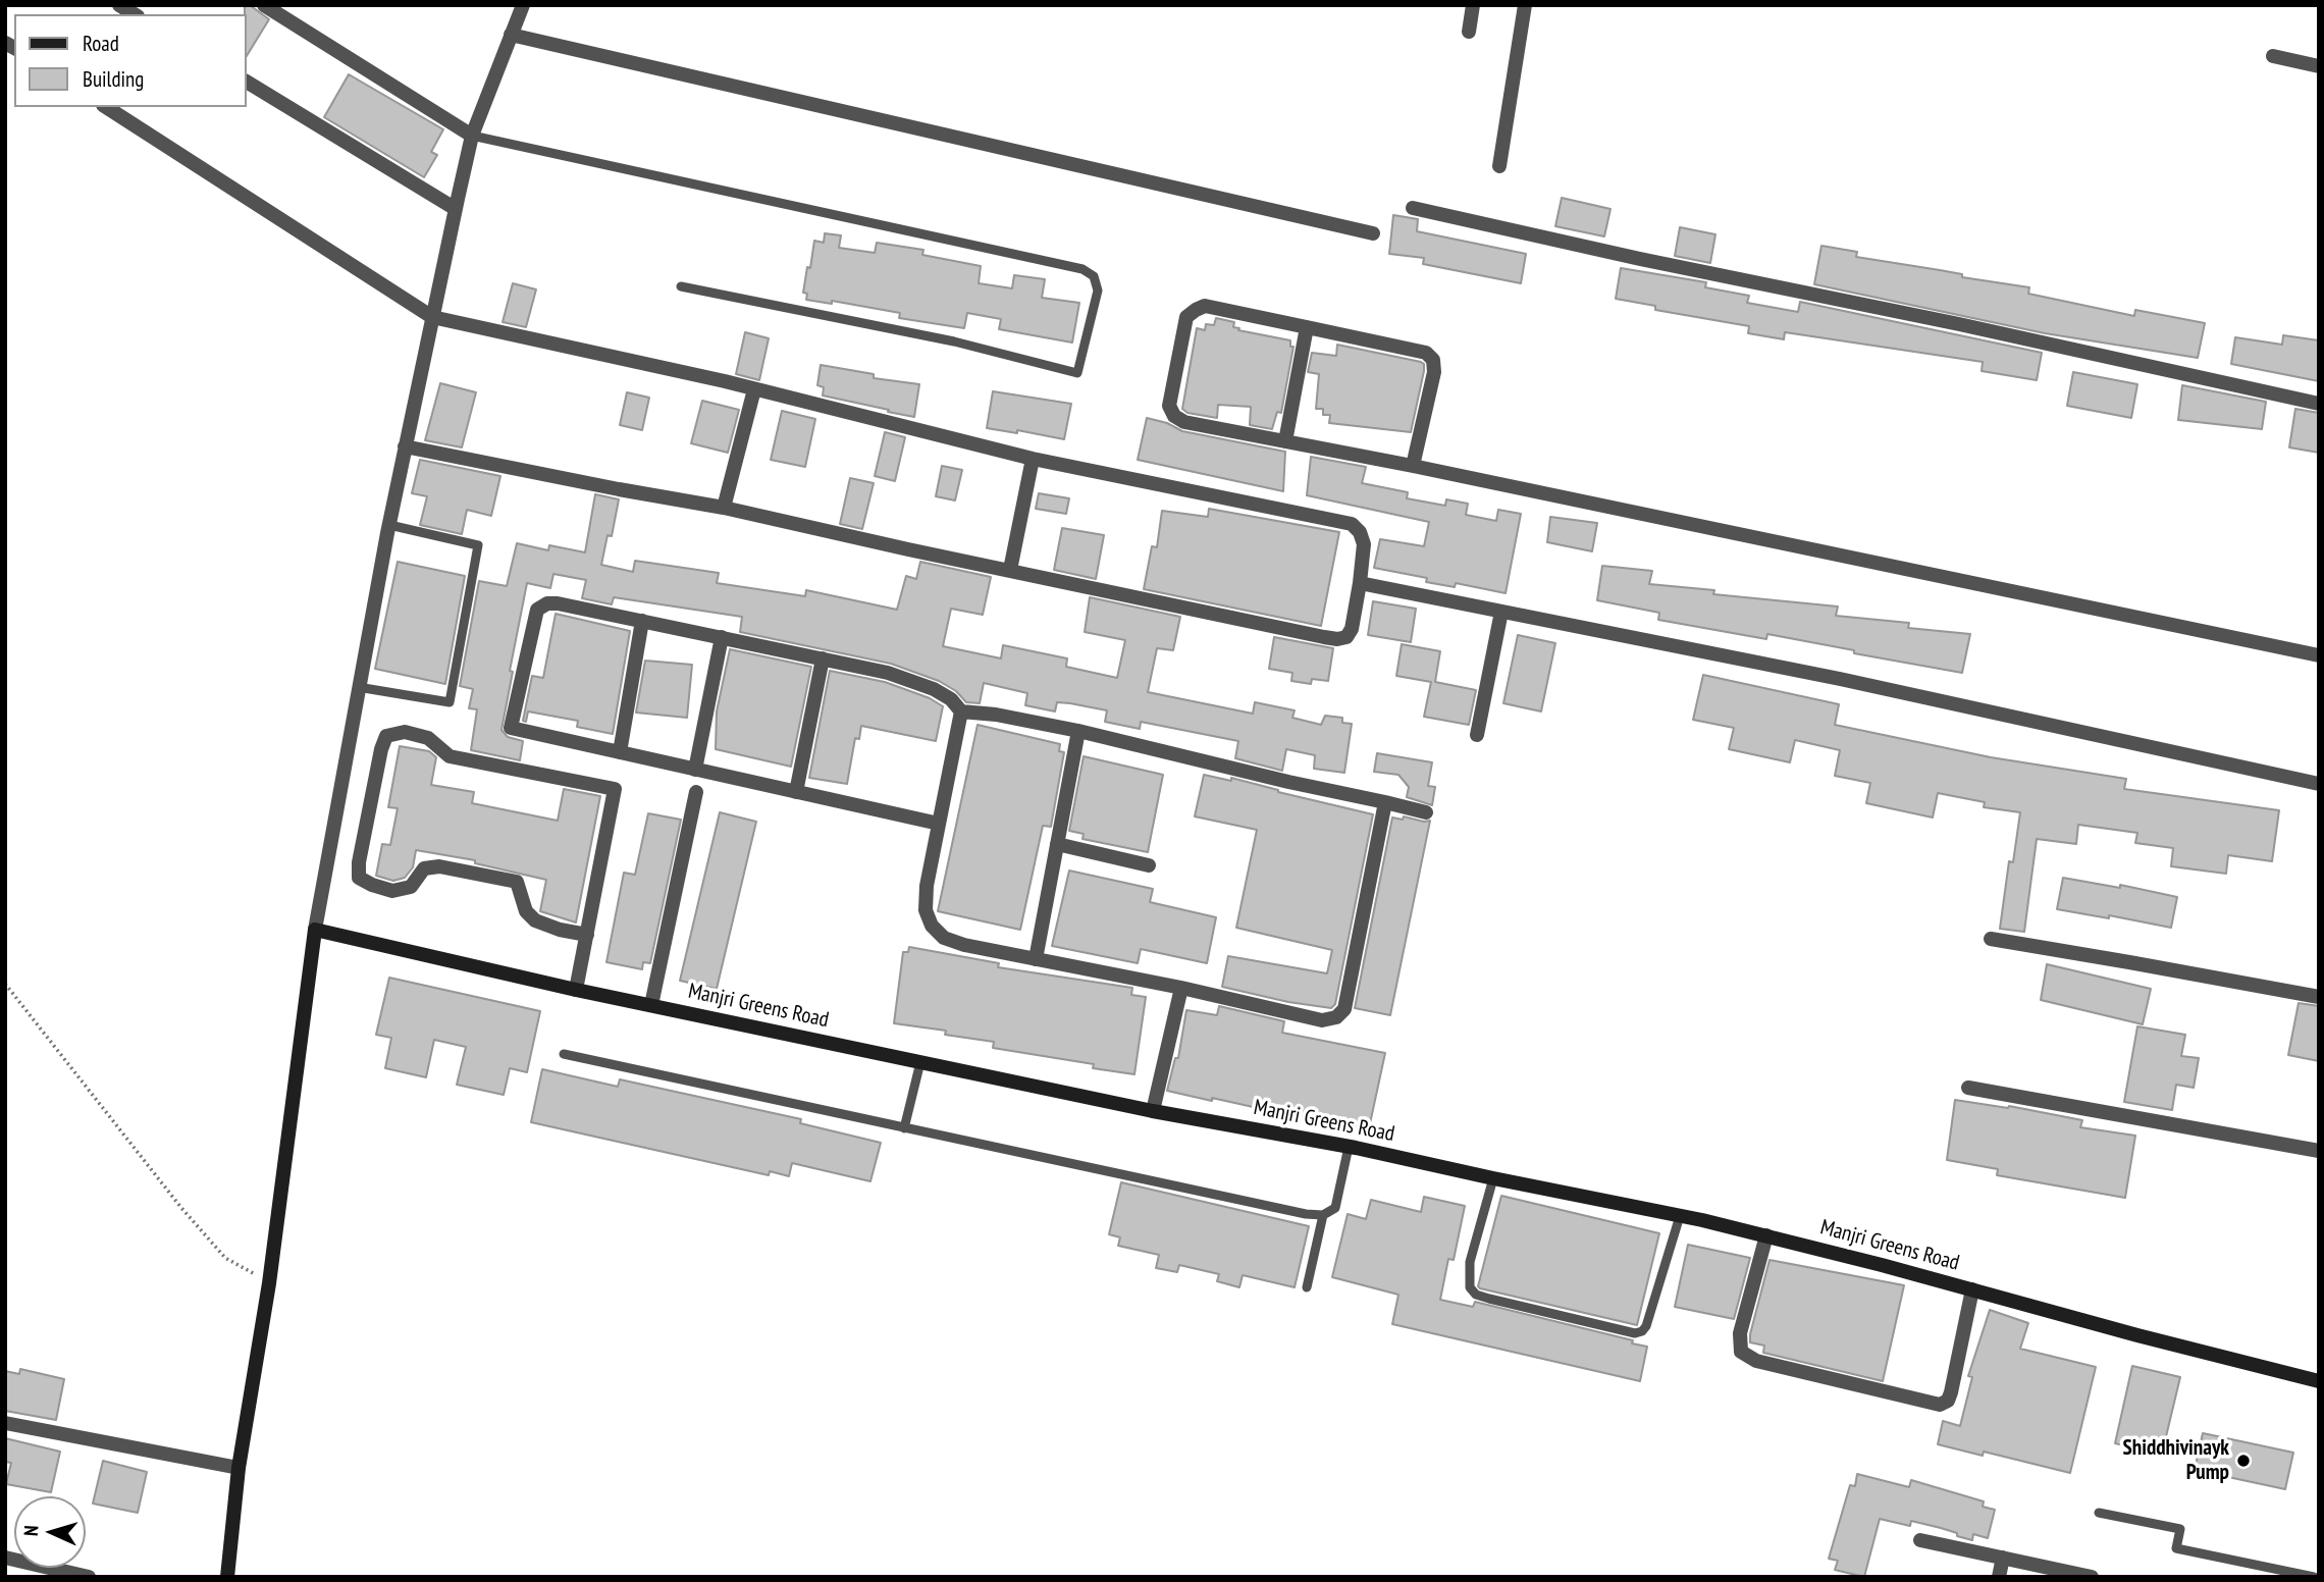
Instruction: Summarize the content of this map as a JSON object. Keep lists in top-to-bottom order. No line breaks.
{"streets":{"street":["Manjri Greens Road"]},"places":["Shiddhivinayk Pump"],"legend":["Road","Building"],"north":"left"}
